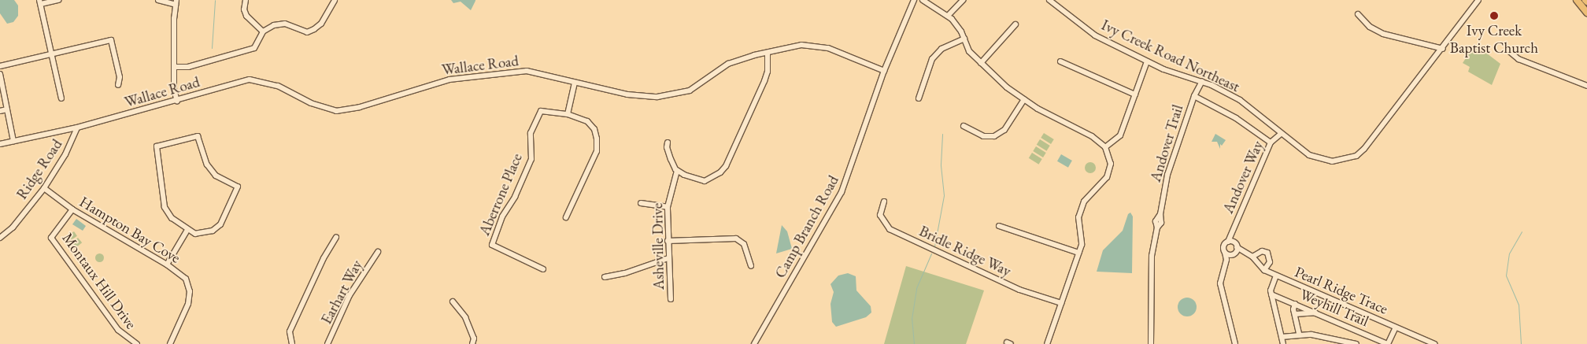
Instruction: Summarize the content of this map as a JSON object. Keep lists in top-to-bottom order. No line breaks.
{"streets":{"street":["Ivy Creek Road Northeast","Wallace Road","Andover Trail","Ridge Road","Andover Way","Aberrone Place","Camp Branch Road","Hampton Bay Cove","Asheville Drive","Bridle Ridge Way","Montaux Hill Drive","Pearl Ridge Trace","Earhart Way","Weyhill Trail"]},"crossings":[["Ivy Creek Road Northeast","Andover Trail"],["Ivy Creek Road Northeast","Andover Way"],["Wallace Road","Ridge Road"],["Wallace Road","Camp Branch Road"],["Ridge Road","Hampton Bay Cove"],["Andover Way","Pearl Ridge Trace"],["Hampton Bay Cove","Montaux Hill Drive"],["Pearl Ridge Trace","Weyhill Trail"]],"places":["Ivy Creek Baptist Church"]}
